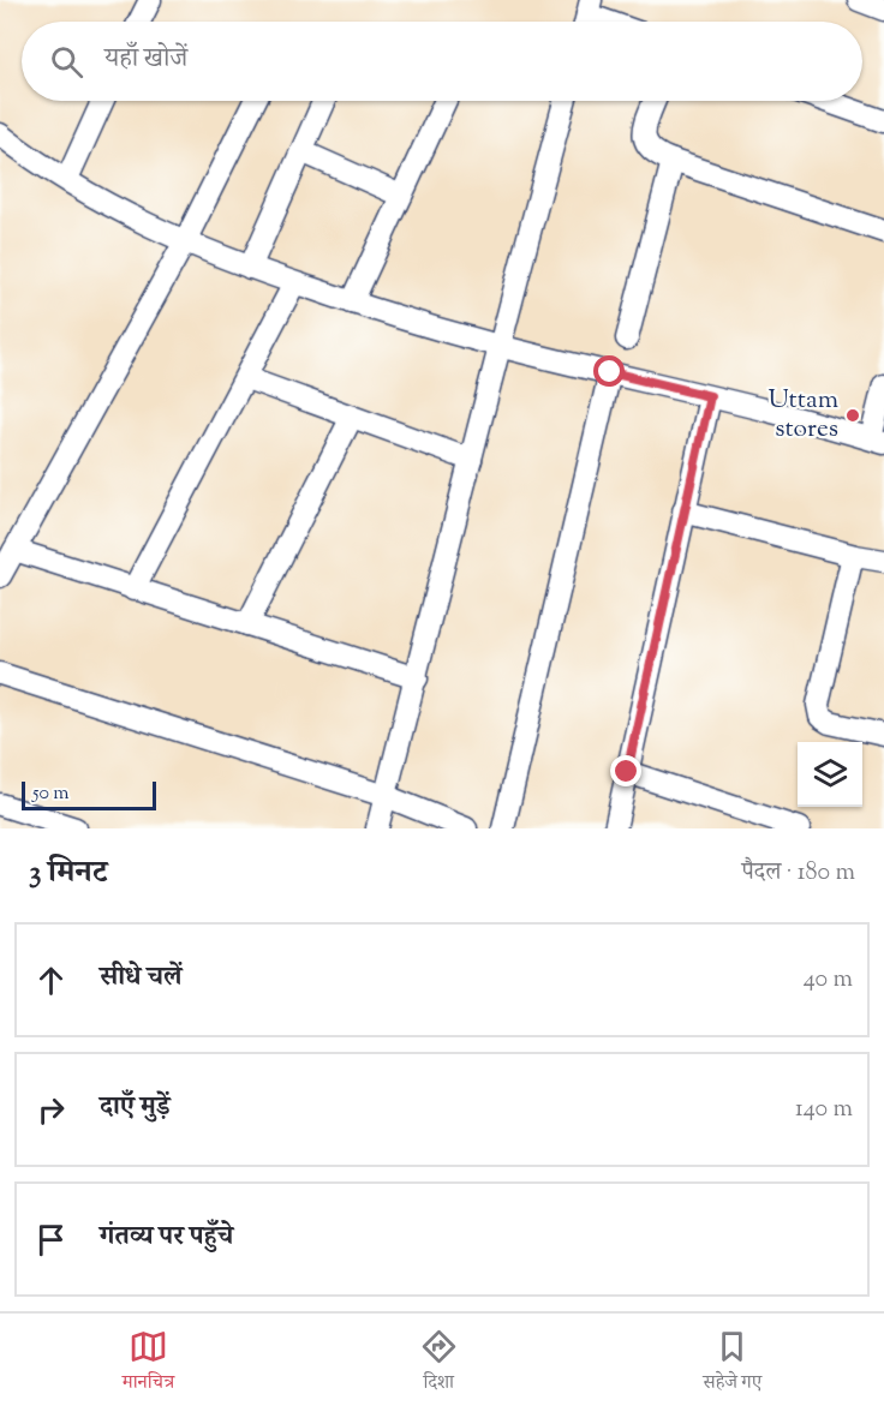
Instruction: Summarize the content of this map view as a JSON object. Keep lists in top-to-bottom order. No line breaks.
{"places":["Uttam stores"],"scale_bar":"50 m","page":{"search":"यहाँ खोजें","scale":"50 m","heading":["3 मिनट","पैदल · 180 m"],"list":[["सीधे चलें","40 m"],["दाएँ मुड़ें","140 m"],"गंतव्य पर पहुँचे"],"nav":["मानचित्र","दिशा","सहेजे गए"]}}
